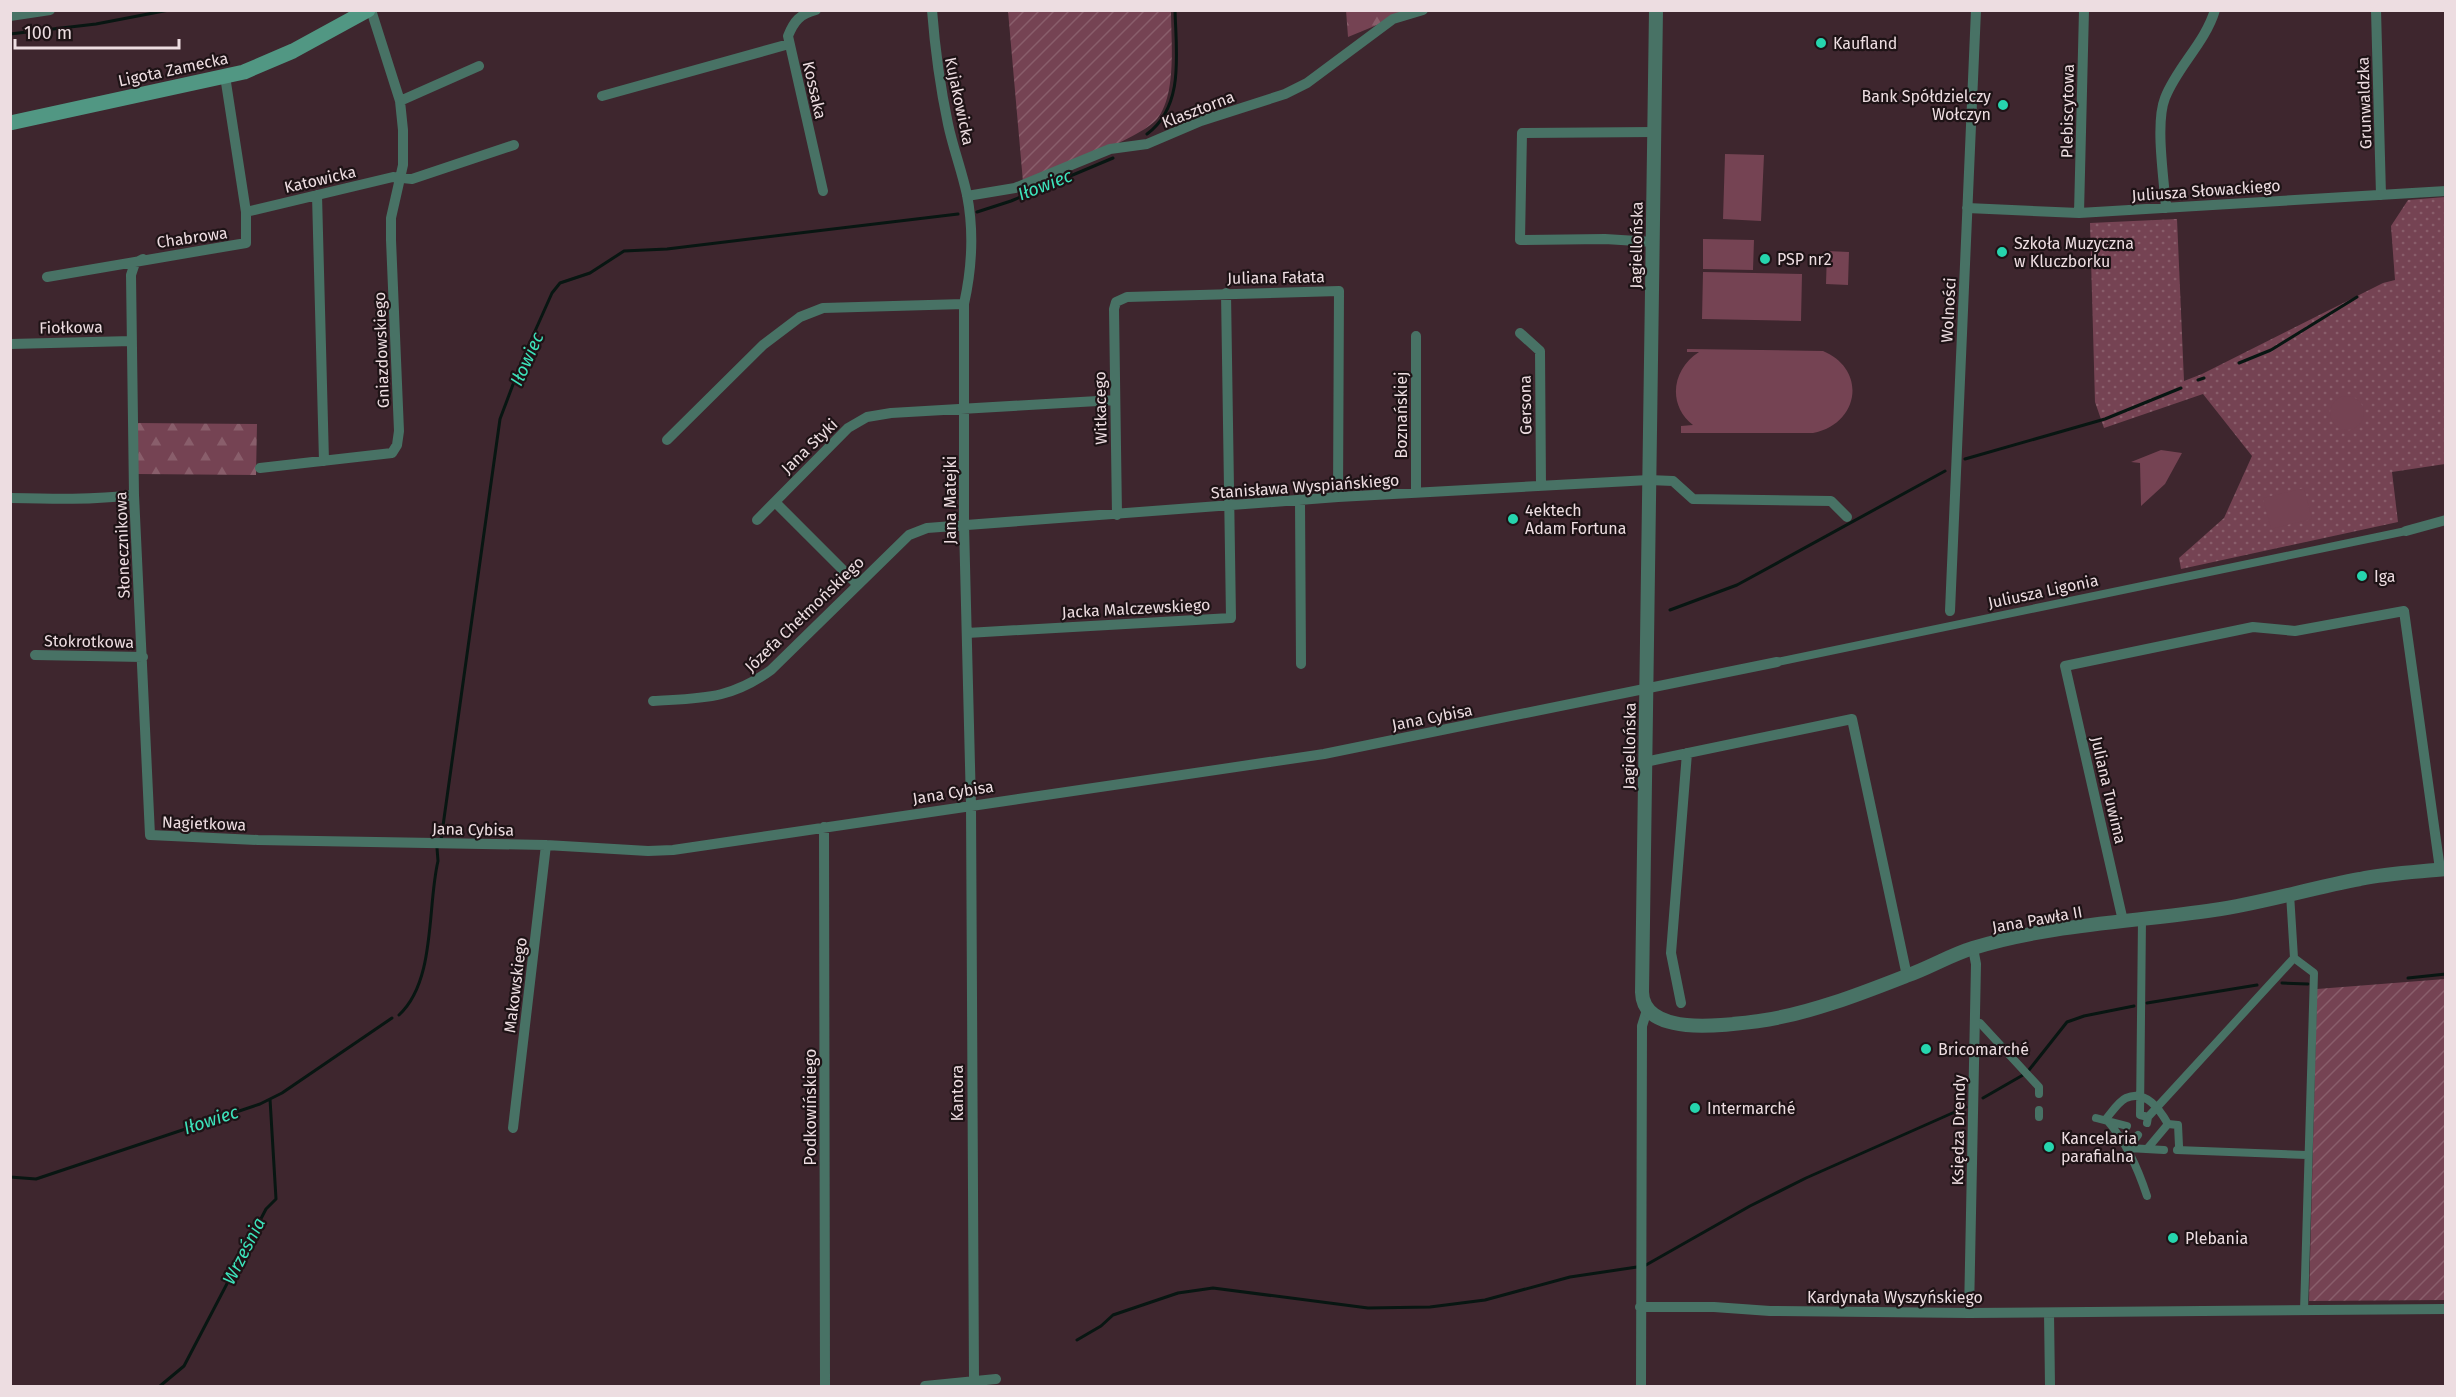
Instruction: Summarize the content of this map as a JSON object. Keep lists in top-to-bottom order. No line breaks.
{"streets":{"main road":["Ligota Zamecka"],"street":["Kossaka","Kujakowicka","Grunwaldzka","Klasztorna","Plebiscytowa","Katowicka","Juliusza Słowackiego","Chabrowa","Jagiellońska","Juliana Fałata","Wolności","Fiołkowa","Gniazdowskiego","Gersona","Witkacego","Boznańskiej","Jana Styki","Stanisława Wyspiańskiego","Jana Matejki","Słonecznikowa","Juliusza Ligonia","Jacka Malczewskiego","Józefa Chełmońskiego","Stokrotkowa","Jana Cybisa","Juliana Tuwima","Nagietkowa","Jana Pawła II","Makowskiego","Kantora","Podkowińskiego","Księdza Drendy","Kardynała Wyszyńskiego"]},"crossings":[["Ligota Zamecka","Chabrowa"],["Kujakowicka","Klasztorna"],["Kujakowicka","Jana Matejki"],["Grunwaldzka","Juliusza Słowackiego"],["Klasztorna","Jana Matejki"],["Plebiscytowa","Juliusza Słowackiego"],["Katowicka","Chabrowa"],["Katowicka","Gniazdowskiego"],["Juliusza Słowackiego","Wolności"],["Chabrowa","Słonecznikowa"],["Jagiellońska","Stanisława Wyspiańskiego"],["Jagiellońska","Juliusza Ligonia"],["Jagiellońska","Jana Cybisa"],["Jagiellońska","Jana Pawła II"],["Juliana Fałata","Witkacego"],["Juliana Fałata","Stanisława Wyspiańskiego"],["Fiołkowa","Słonecznikowa"],["Gersona","Stanisława Wyspiańskiego"],["Witkacego","Jana Styki"],["Witkacego","Stanisława Wyspiańskiego"],["Boznańskiej","Stanisława Wyspiańskiego"],["Jana Styki","Jana Matejki"],["Stanisława Wyspiańskiego","Jana Matejki"],["Stanisława Wyspiańskiego","Jacka Malczewskiego"],["Stanisława Wyspiańskiego","Józefa Chełmońskiego"],["Jana Matejki","Jacka Malczewskiego"],["Jana Matejki","Józefa Chełmońskiego"],["Jana Matejki","Jana Cybisa"],["Jana Matejki","Kantora"],["Słonecznikowa","Stokrotkowa"],["Słonecznikowa","Nagietkowa"],["Juliusza Ligonia","Jana Cybisa"],["Jana Cybisa","Nagietkowa"],["Jana Cybisa","Makowskiego"],["Jana Cybisa","Kantora"],["Jana Cybisa","Podkowińskiego"],["Juliana Tuwima","Jana Pawła II"],["Jana Pawła II","Księdza Drendy"],["Księdza Drendy","Kardynała Wyszyńskiego"]],"water":["Iłowiec","Września"],"places":["Kaufland","Bank Spółdzielczy Wołczyn","Szkoła Muzyczna w Kluczborku","PSP nr2","4ektech Adam Fortuna","Iga","Bricomarché","Intermarché","Kancelaria parafialna","Plebania"],"scale_bar":"100 m"}
